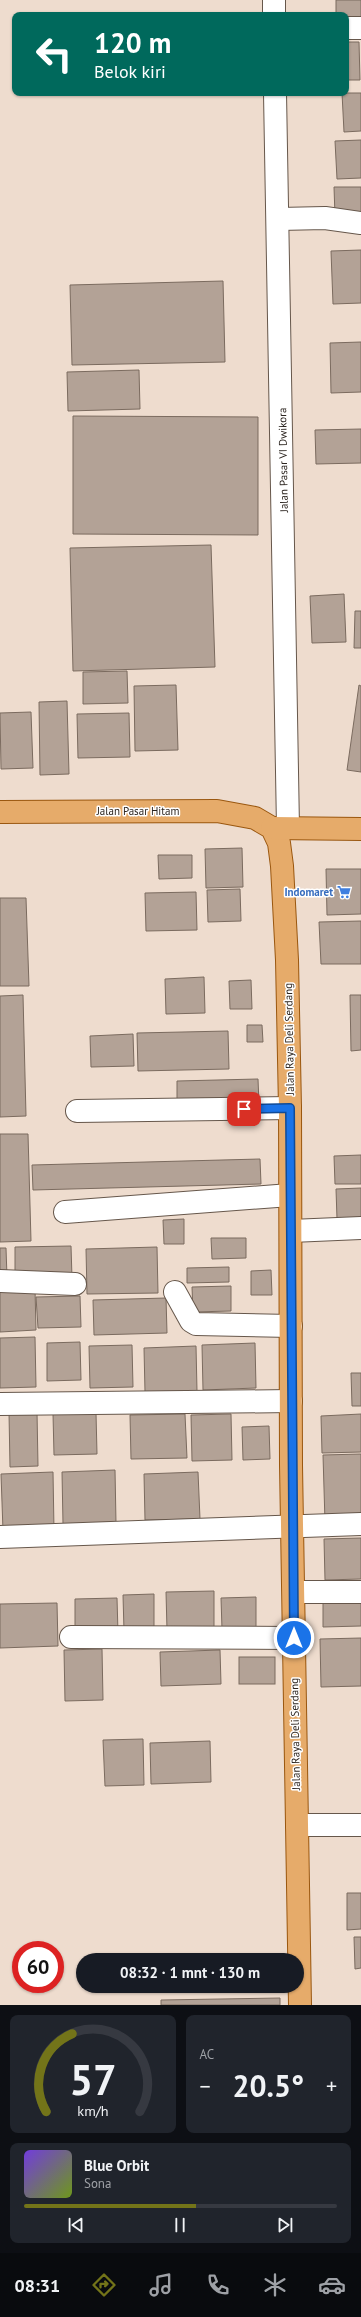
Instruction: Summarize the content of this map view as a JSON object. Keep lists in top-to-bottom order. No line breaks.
{"streets":{"main road":["Jalan Pasar Hitam","Jalan Raya Deli Serdang"],"street":["Jalan Pasar VI Dwikora"]},"crossings":[["Jalan Pasar VI Dwikora","Jalan Pasar Hitam"],["Jalan Pasar VI Dwikora","Jalan Raya Deli Serdang"],["Jalan Pasar Hitam","Jalan Raya Deli Serdang"]],"places":{"supermarket":["Indomaret"]},"page":{"turn":["120 m","Belok kiri"],"limit":"60","trip":"08:32 · 1 mnt · 130 m","tile":"AC","heat":["−","20.5°","+"],"song":["Blue Orbit","Sona"],"tabs":"08:31","gauge":["57","km/h"]}}
